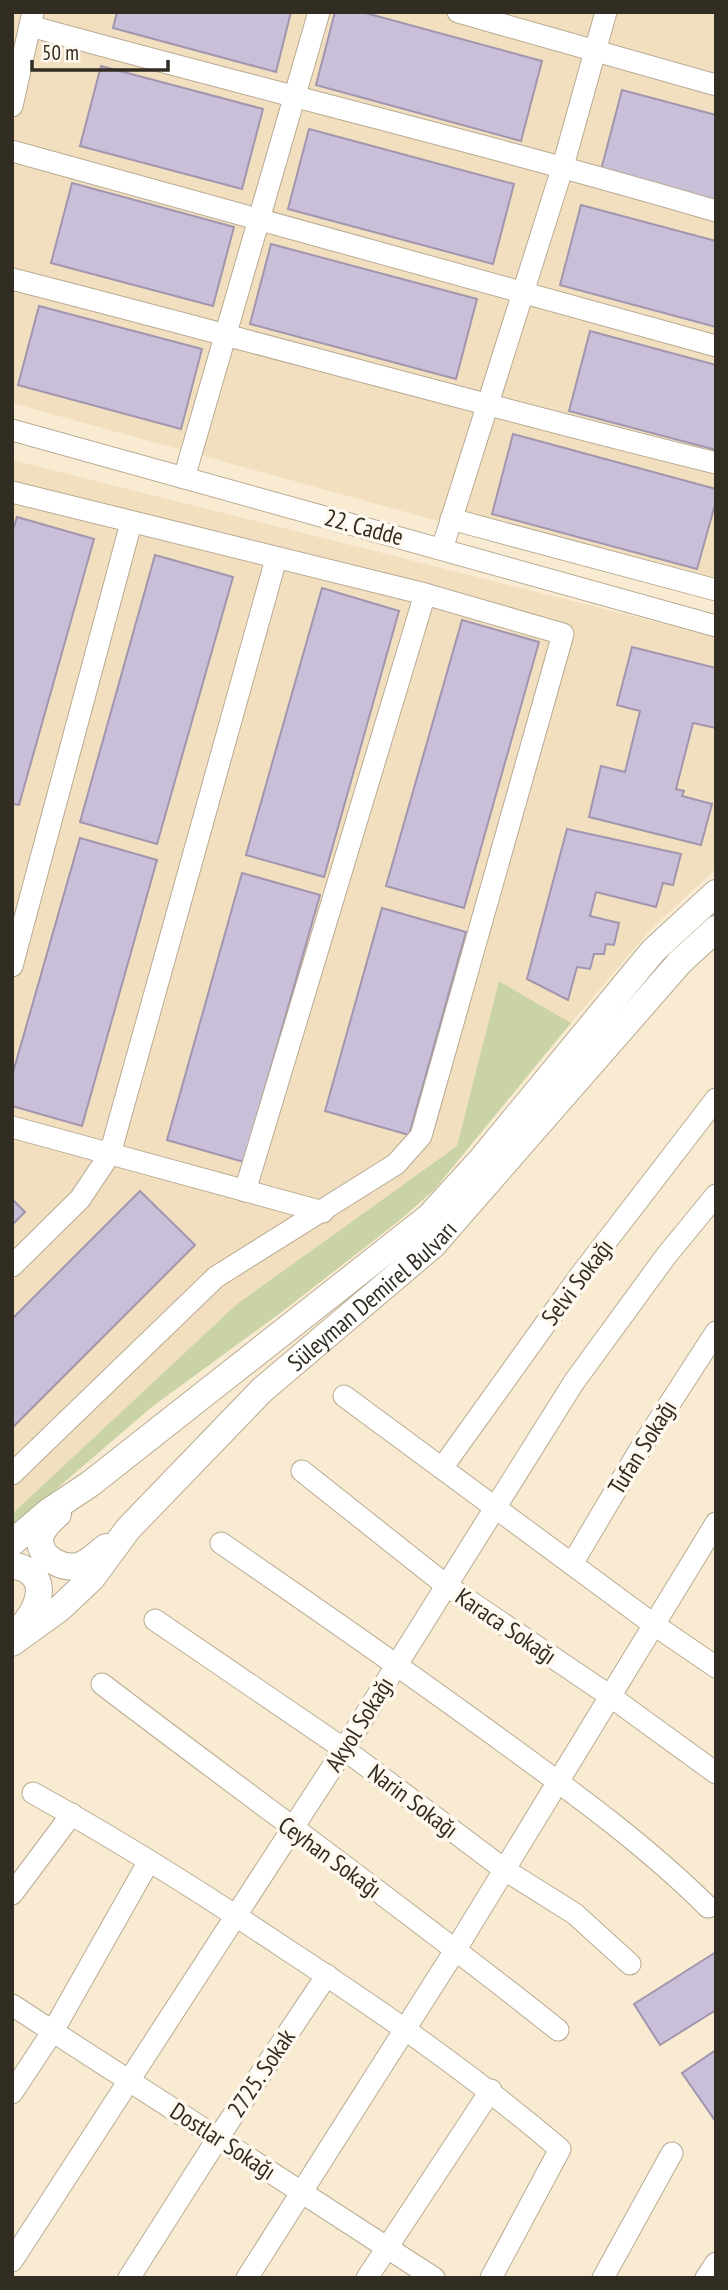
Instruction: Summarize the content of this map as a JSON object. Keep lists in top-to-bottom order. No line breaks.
{"streets":{"main road":["Süleyman Demirel Bulvarı"],"street":["22. Cadde","Selvi Sokağı","Tufan Sokağı","Karaca Sokağı","Akyol Sokağı","Narin Sokağı","Ceyhan Sokağı","2725. Sokak","Dostlar Sokağı"]},"crossings":[["Karaca Sokağı","Akyol Sokağı"],["Akyol Sokağı","Narin Sokağı"],["Akyol Sokağı","Ceyhan Sokağı"],["Akyol Sokağı","Dostlar Sokağı"],["2725. Sokak","Dostlar Sokağı"]],"scale_bar":"50 m"}
